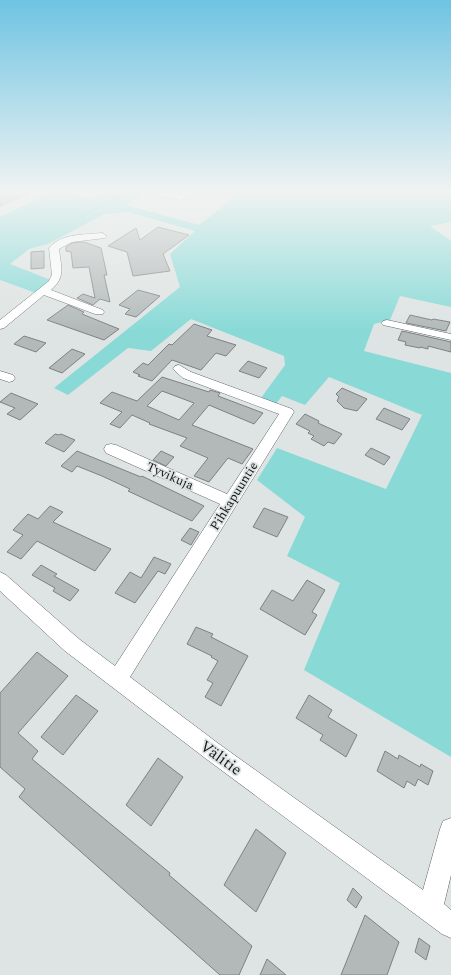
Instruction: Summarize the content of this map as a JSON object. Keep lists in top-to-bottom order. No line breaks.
{"streets":{"street":["Tyvikuja","Pihkapuuntie","Välitie"]},"crossings":[["Tyvikuja","Pihkapuuntie"],["Pihkapuuntie","Välitie"]]}
